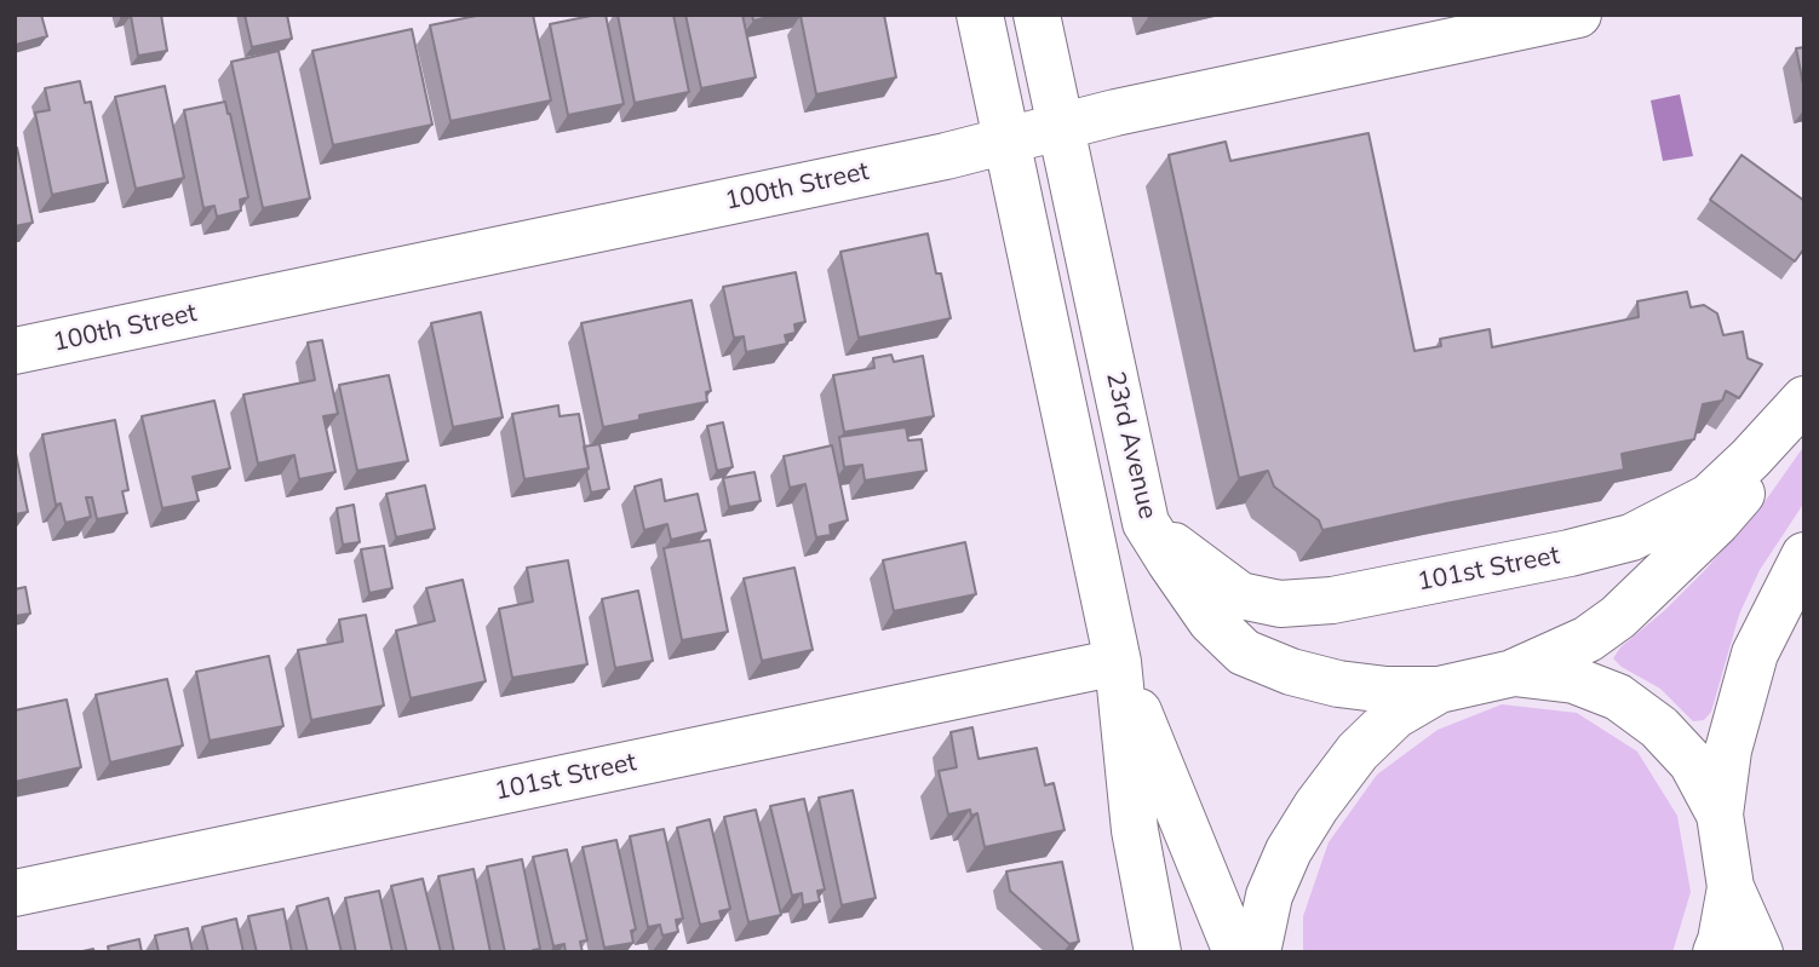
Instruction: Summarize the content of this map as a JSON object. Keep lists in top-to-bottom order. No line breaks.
{"streets":{"street":["100th Street","23rd Avenue","101st Street"]},"crossings":[["100th Street","23rd Avenue"],["23rd Avenue","101st Street"]]}
